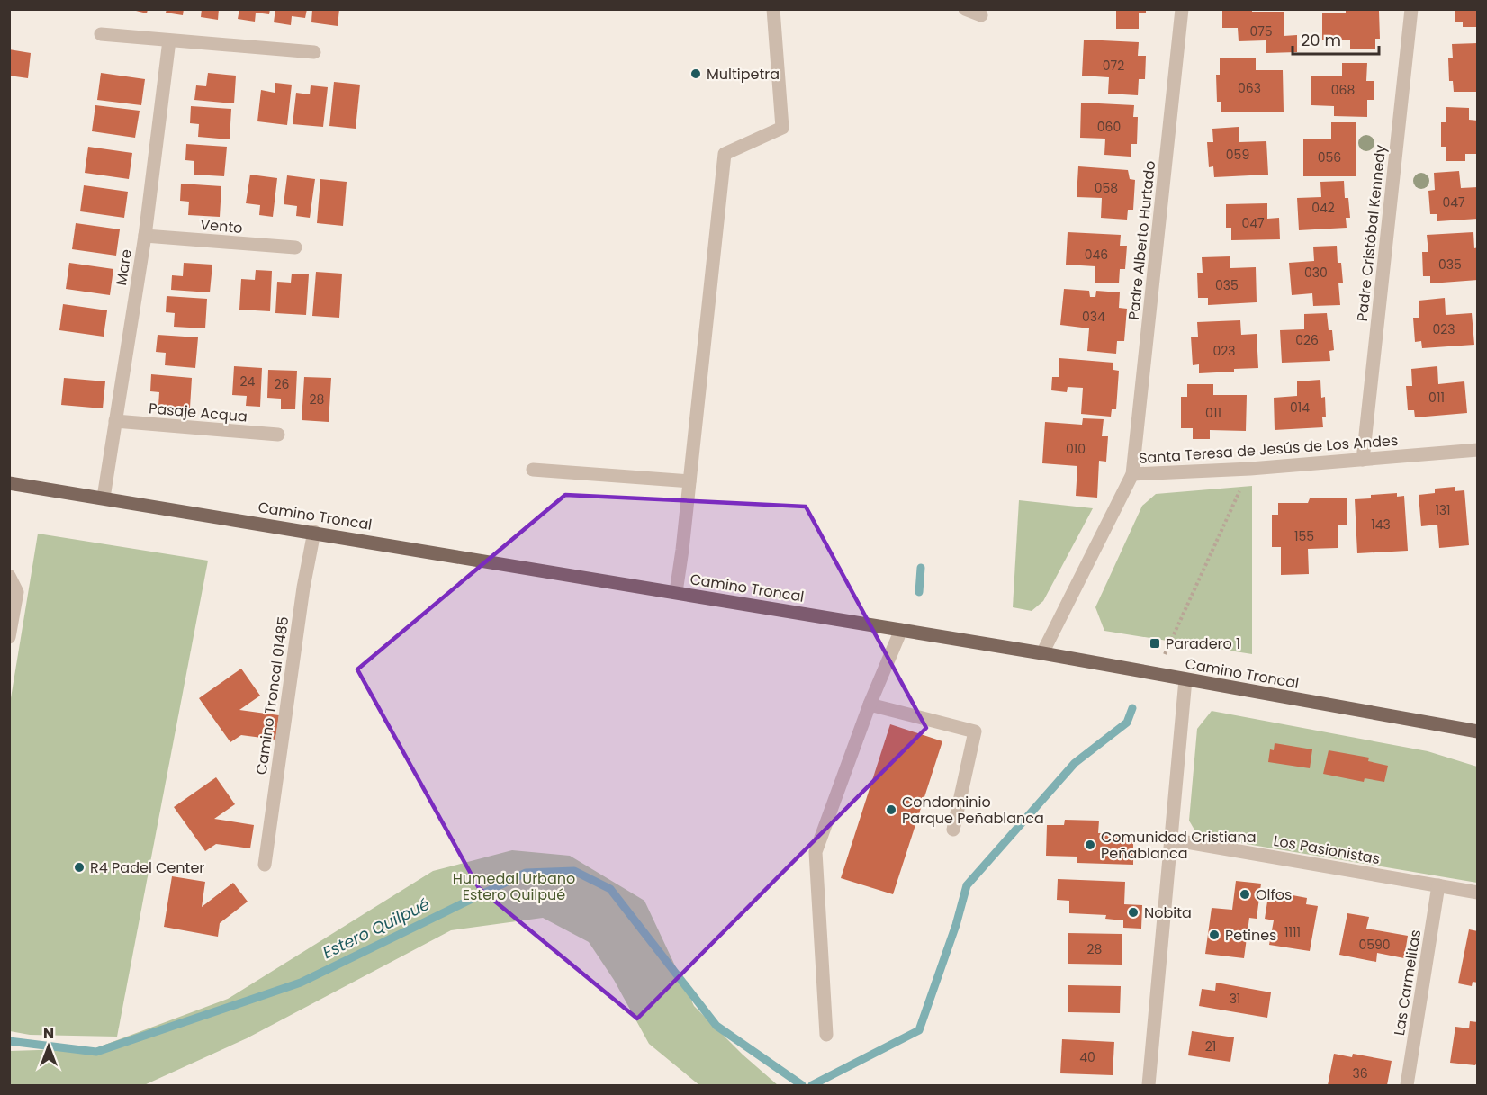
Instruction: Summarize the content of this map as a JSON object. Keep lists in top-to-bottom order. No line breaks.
{"streets":{"main road":["Camino Troncal"],"street":["Vento","Padre Cristóbal Kennedy","Padre Alberto Hurtado","Mare","Pasaje Acqua","Santa Teresa de Jesús de Los Andes","Camino Troncal 01485","Los Pasionistas","Las Carmelitas"]},"crossings":[["Vento","Mare"],["Padre Cristóbal Kennedy","Santa Teresa de Jesús de Los Andes"],["Padre Alberto Hurtado","Santa Teresa de Jesús de Los Andes"],["Mare","Pasaje Acqua"],["Mare","Camino Troncal"],["Santa Teresa de Jesús de Los Andes","Camino Troncal"],["Camino Troncal","Camino Troncal 01485"],["Los Pasionistas","Las Carmelitas"]],"water":["Estero Quilpué"],"parks":["Humedal Urbano Estero Quilpué"],"places":{"other":["Multipetra","Condominio Parque Peñablanca","Comunidad Cristiana Peñablanca","R4 Padel Center","Olfos","Nobita","Petines"],"transit":["Paradero 1"]},"house_numbers":["075","072","063","068","060","059","056","058","047","042","047","046","035","030","035","034","023","026","023","24","26","011","28","014","011","010","131","143","155","1111","0590","28","31","21","40","36"],"scale_bar":"20 m","north":"top"}
